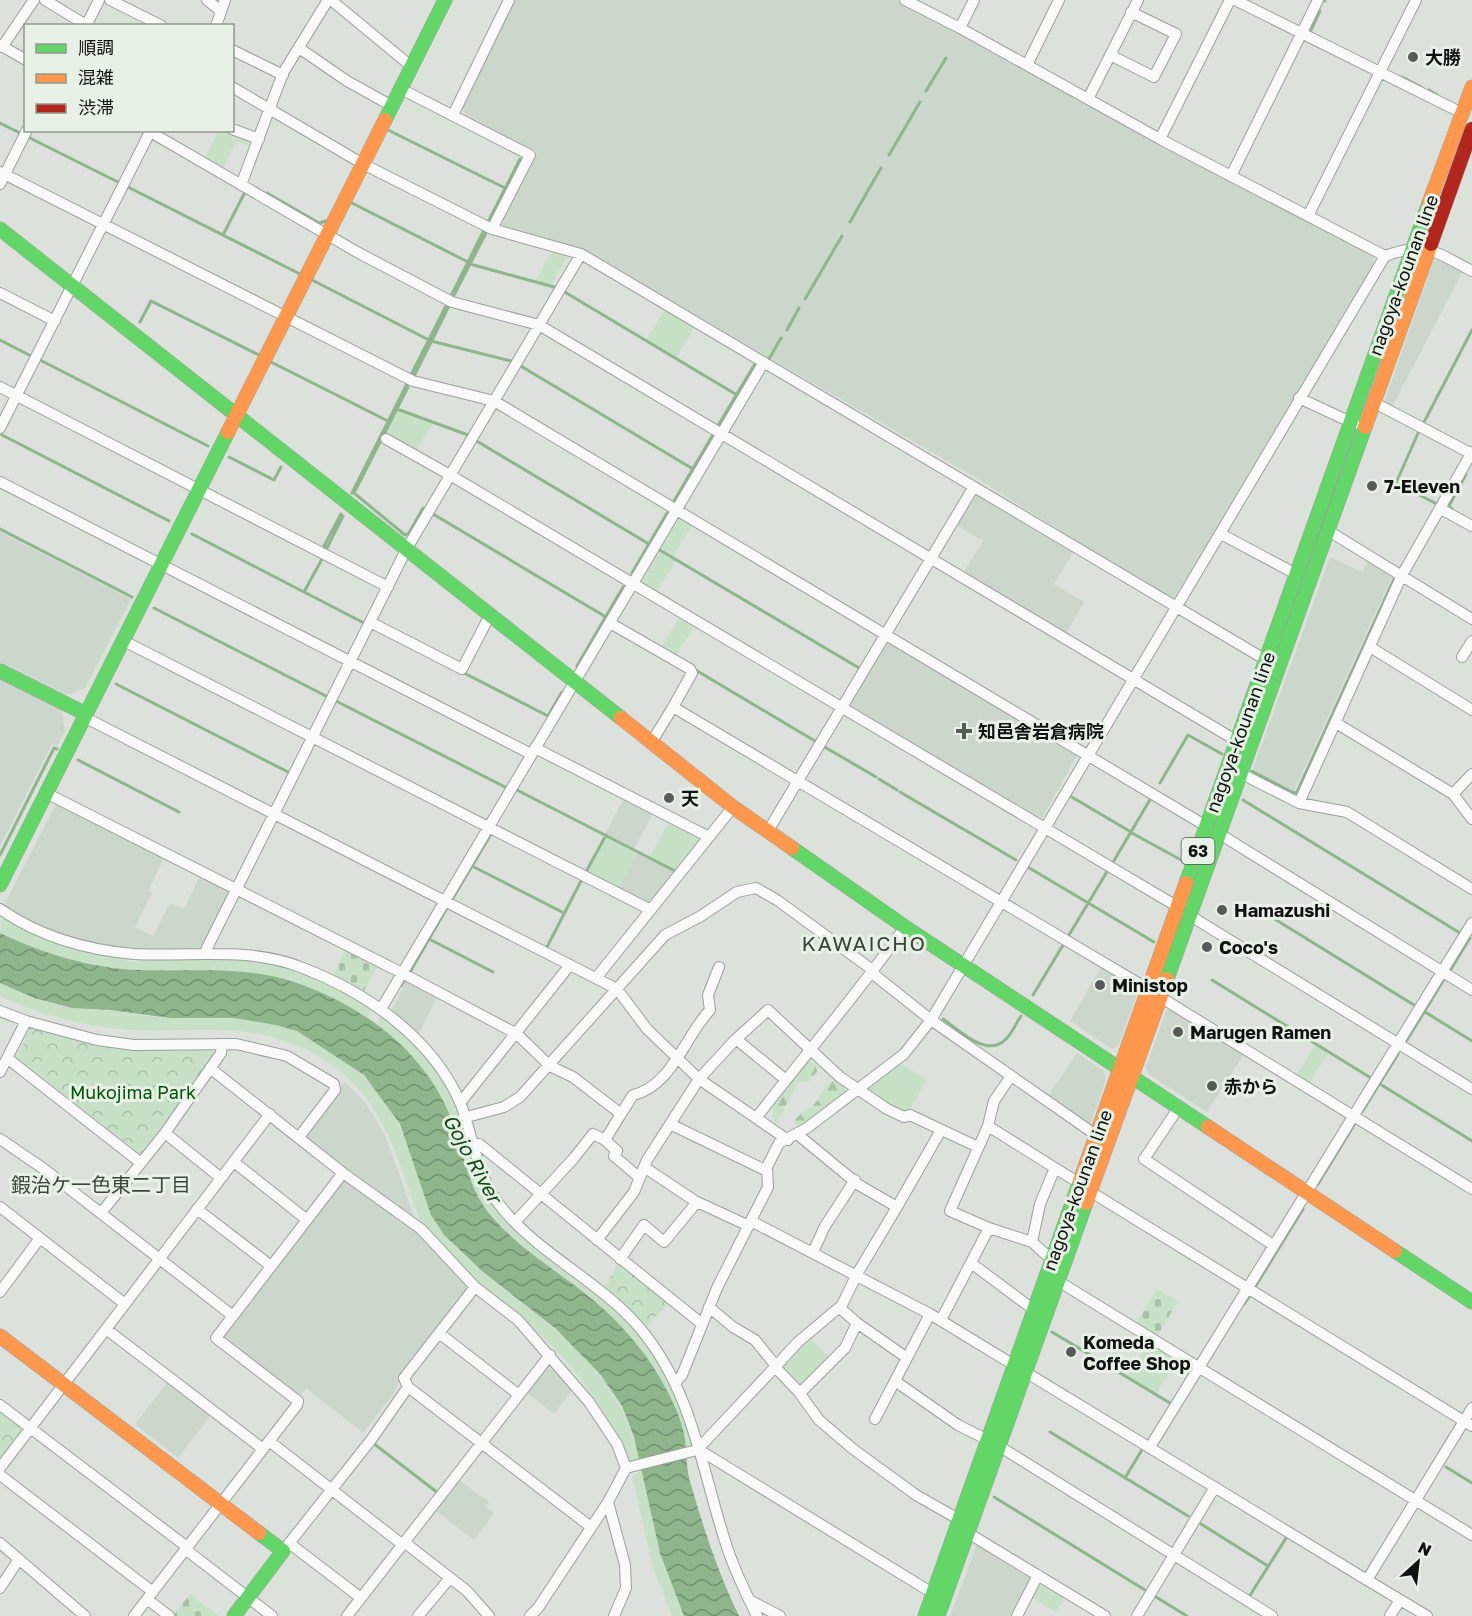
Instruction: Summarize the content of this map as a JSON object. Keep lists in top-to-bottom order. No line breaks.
{"streets":{"street":["nagoya-kounan line","63"]},"districts":["KAWAICHO","鍜治ケ一色東二丁目"],"water":["Gojo River"],"parks":["Mukojima Park"],"places":{"other":["大勝","7-Eleven","天","Hamazushi","Coco's","Ministop","Marugen Ramen","赤から","Komeda Coffee Shop"],"health":["知邑舎岩倉病院"]},"legend":["順調","混雑","渋滞"],"north":"top right"}
